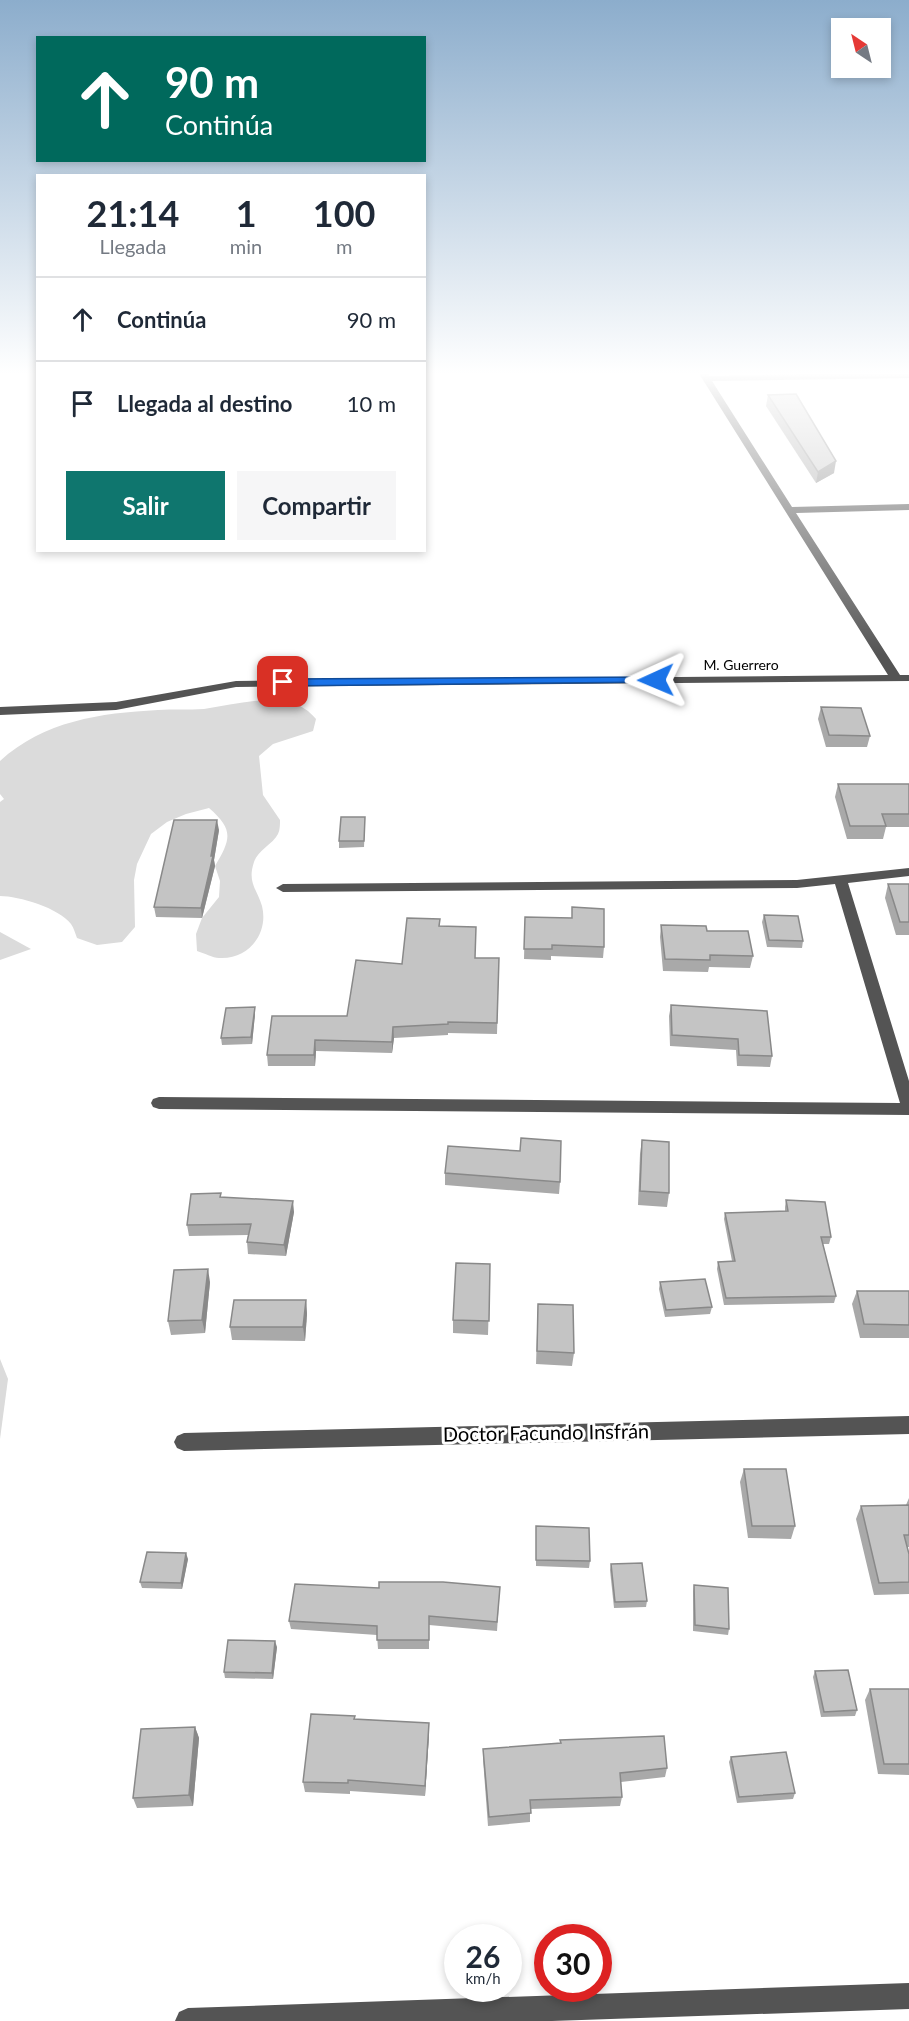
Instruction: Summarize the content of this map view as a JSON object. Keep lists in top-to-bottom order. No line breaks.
{"streets":{"street":["M. Guerrero","Doctor Facundo Insfrán"]},"north":"top left","page":{"turn":["90 m","Continúa"],"eta":["21:14","Llegada","1","min","100","m"],"list":[{"name":"Continúa","value":"90 m"},{"name":"Llegada al destino","value":"10 m"}],"buttons":["Salir","Compartir"],"speed":"26 km/h","limit":"30"}}
